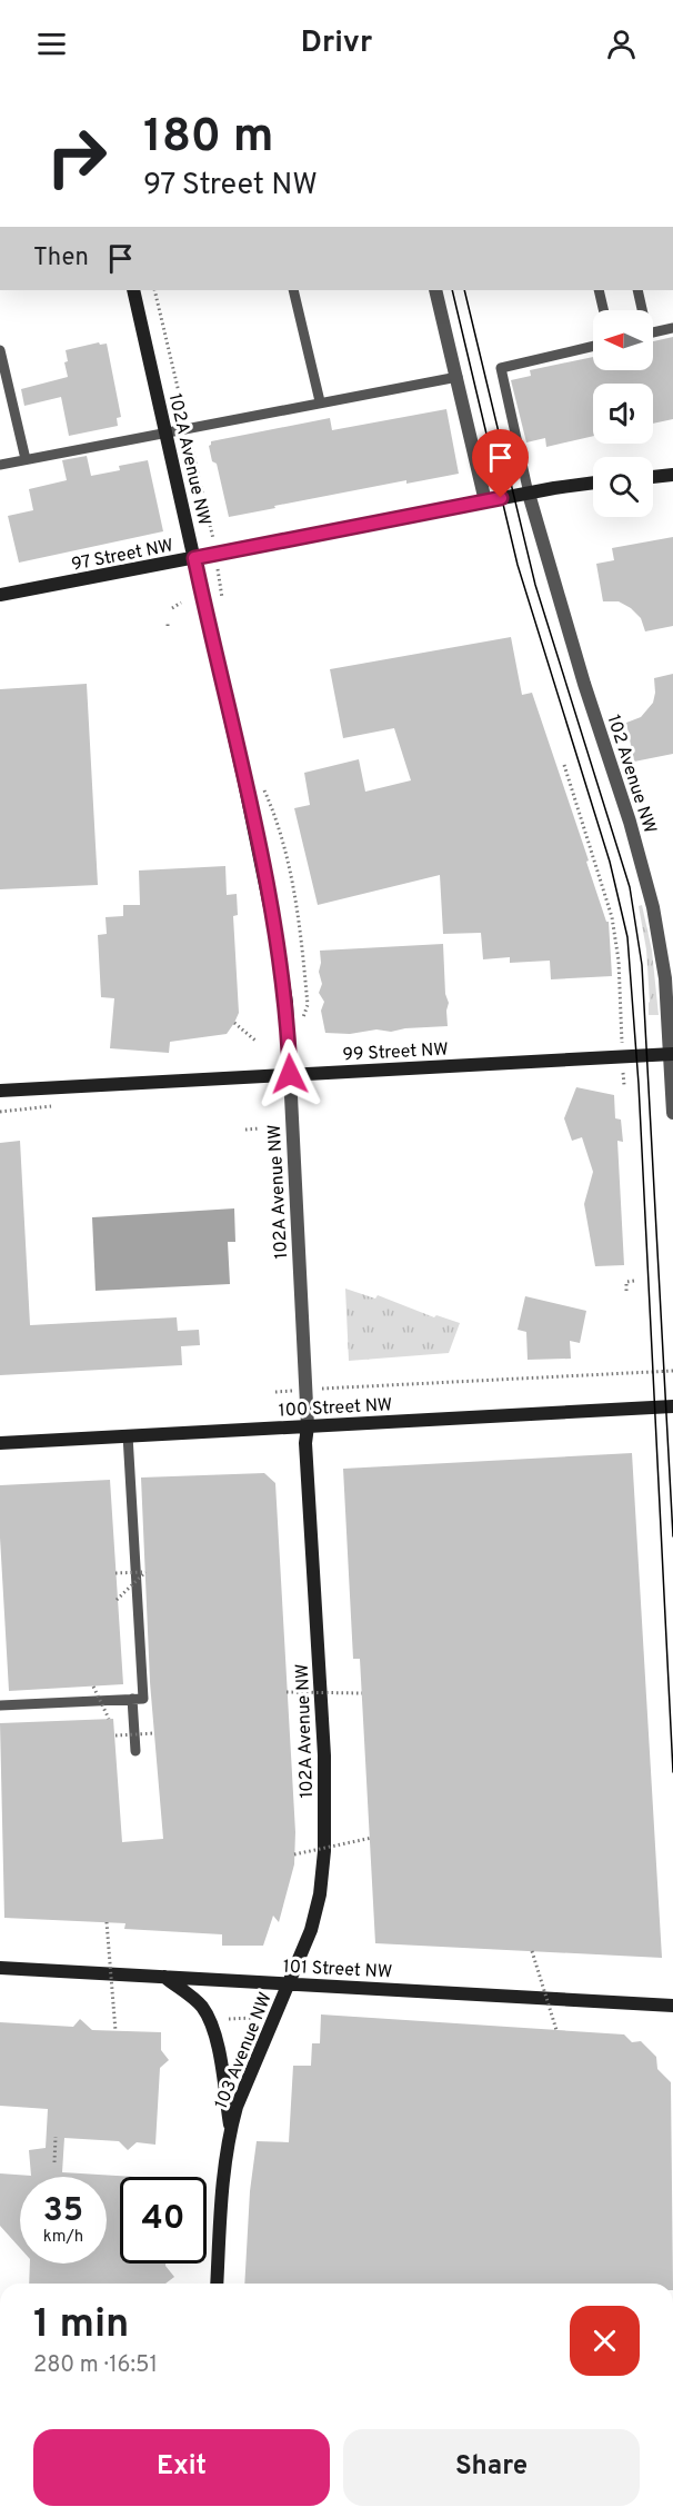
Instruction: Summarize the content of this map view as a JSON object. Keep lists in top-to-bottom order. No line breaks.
{"streets":{"street":["102A Avenue NW","97 Street NW","102 Avenue NW","99 Street NW","100 Street NW","101 Street NW","103 Avenue NW"]},"crossings":[["102A Avenue NW","97 Street NW"],["102A Avenue NW","99 Street NW"],["102A Avenue NW","100 Street NW"],["102A Avenue NW","101 Street NW"],["102A Avenue NW","103 Avenue NW"],["97 Street NW","102 Avenue NW"],["102 Avenue NW","99 Street NW"],["101 Street NW","103 Avenue NW"]],"north":"left","page":{"header":"Drivr","turn":["180 m","97 Street NW"],"then":"Then","speed":"35 km/h","limit":"40","heading":["1 min","280 m · 16:51"],"buttons":["Exit","Share"]}}
